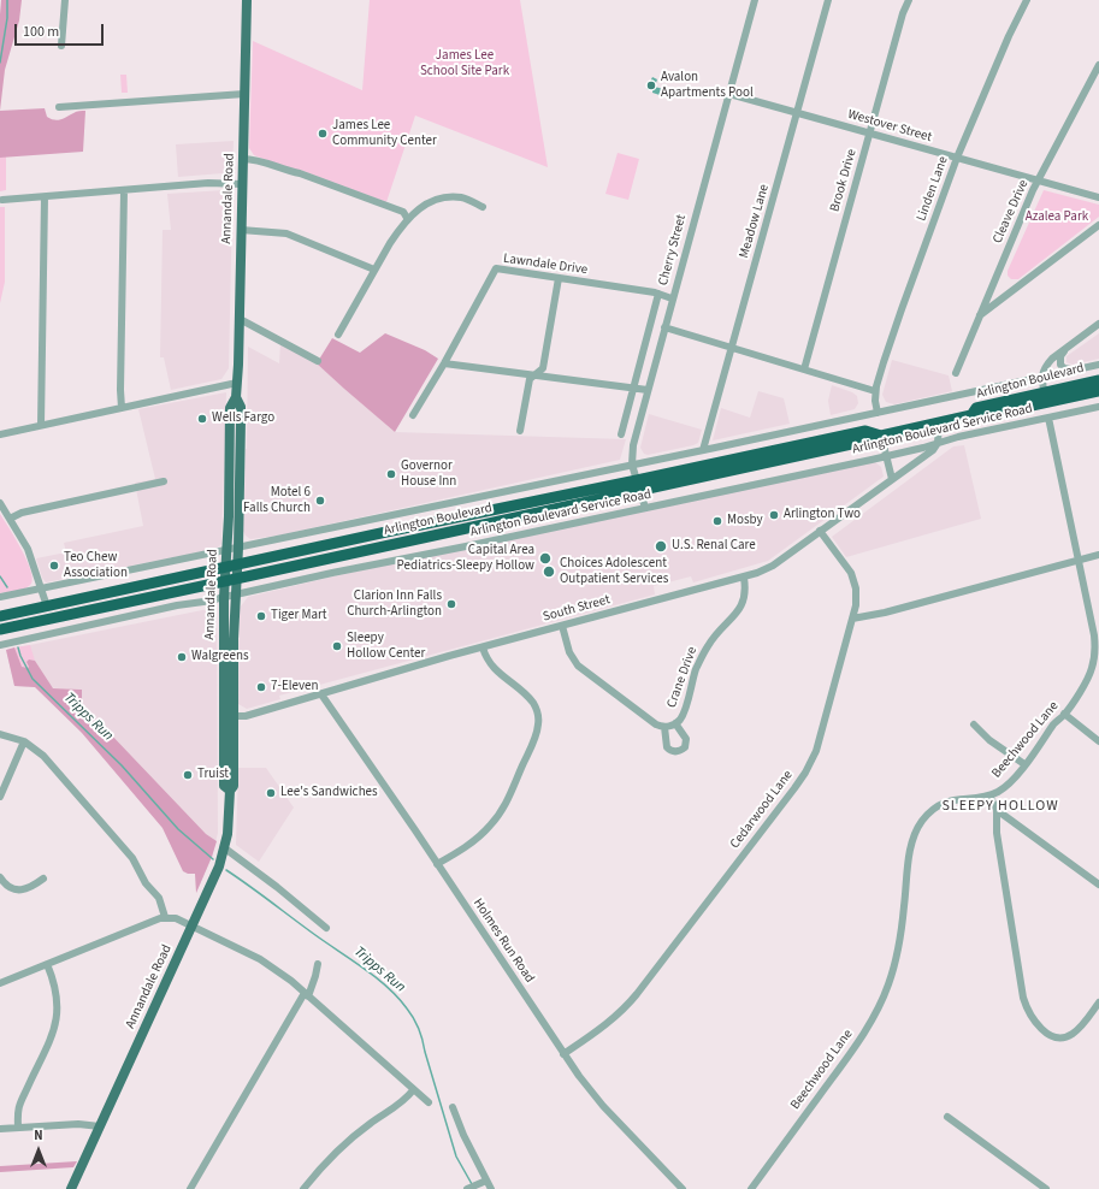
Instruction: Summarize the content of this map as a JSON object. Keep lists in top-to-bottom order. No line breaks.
{"streets":{"highway":["Arlington Boulevard"],"main road":["Annandale Road"],"street":["Westover Street","Brook Drive","Linden Lane","Cleave Drive","Meadow Lane","Cherry Street","Lawndale Drive","Arlington Boulevard Service Road","South Street","Crane Drive","Beechwood Lane","Cedarwood Lane","Holmes Run Road"]},"crossings":[["Westover Street","Brook Drive"],["Westover Street","Linden Lane"],["Westover Street","Cleave Drive"],["Westover Street","Meadow Lane"],["Westover Street","Cherry Street"],["Annandale Road","Arlington Boulevard"],["Annandale Road","Arlington Boulevard Service Road"],["Annandale Road","South Street"],["Cherry Street","Lawndale Drive"],["Cherry Street","Arlington Boulevard"],["Cherry Street","Arlington Boulevard Service Road"],["Arlington Boulevard Service Road","South Street"],["Arlington Boulevard Service Road","Beechwood Lane"],["South Street","Crane Drive"],["South Street","Cedarwood Lane"],["South Street","Holmes Run Road"],["Cedarwood Lane","Holmes Run Road"]],"districts":["SLEEPY HOLLOW"],"water":["Tripps Run"],"parks":["James Lee School Site Park","Azalea Park"],"places":["Avalon Apartments Pool","James Lee Community Center","Wells Fargo","Governor House Inn","Motel 6 Falls Church","Arlington Two","Mosby","U.S. Renal Care","Capital Area Pediatrics-Sleepy Hollow","Teo Chew Association","Choices Adolescent Outpatient Services","Clarion Inn Falls Church-Arlington","Tiger Mart","Sleepy Hollow Center","Walgreens","7-Eleven","Truist","Lee's Sandwiches"],"scale_bar":"100 m","north":"top"}
